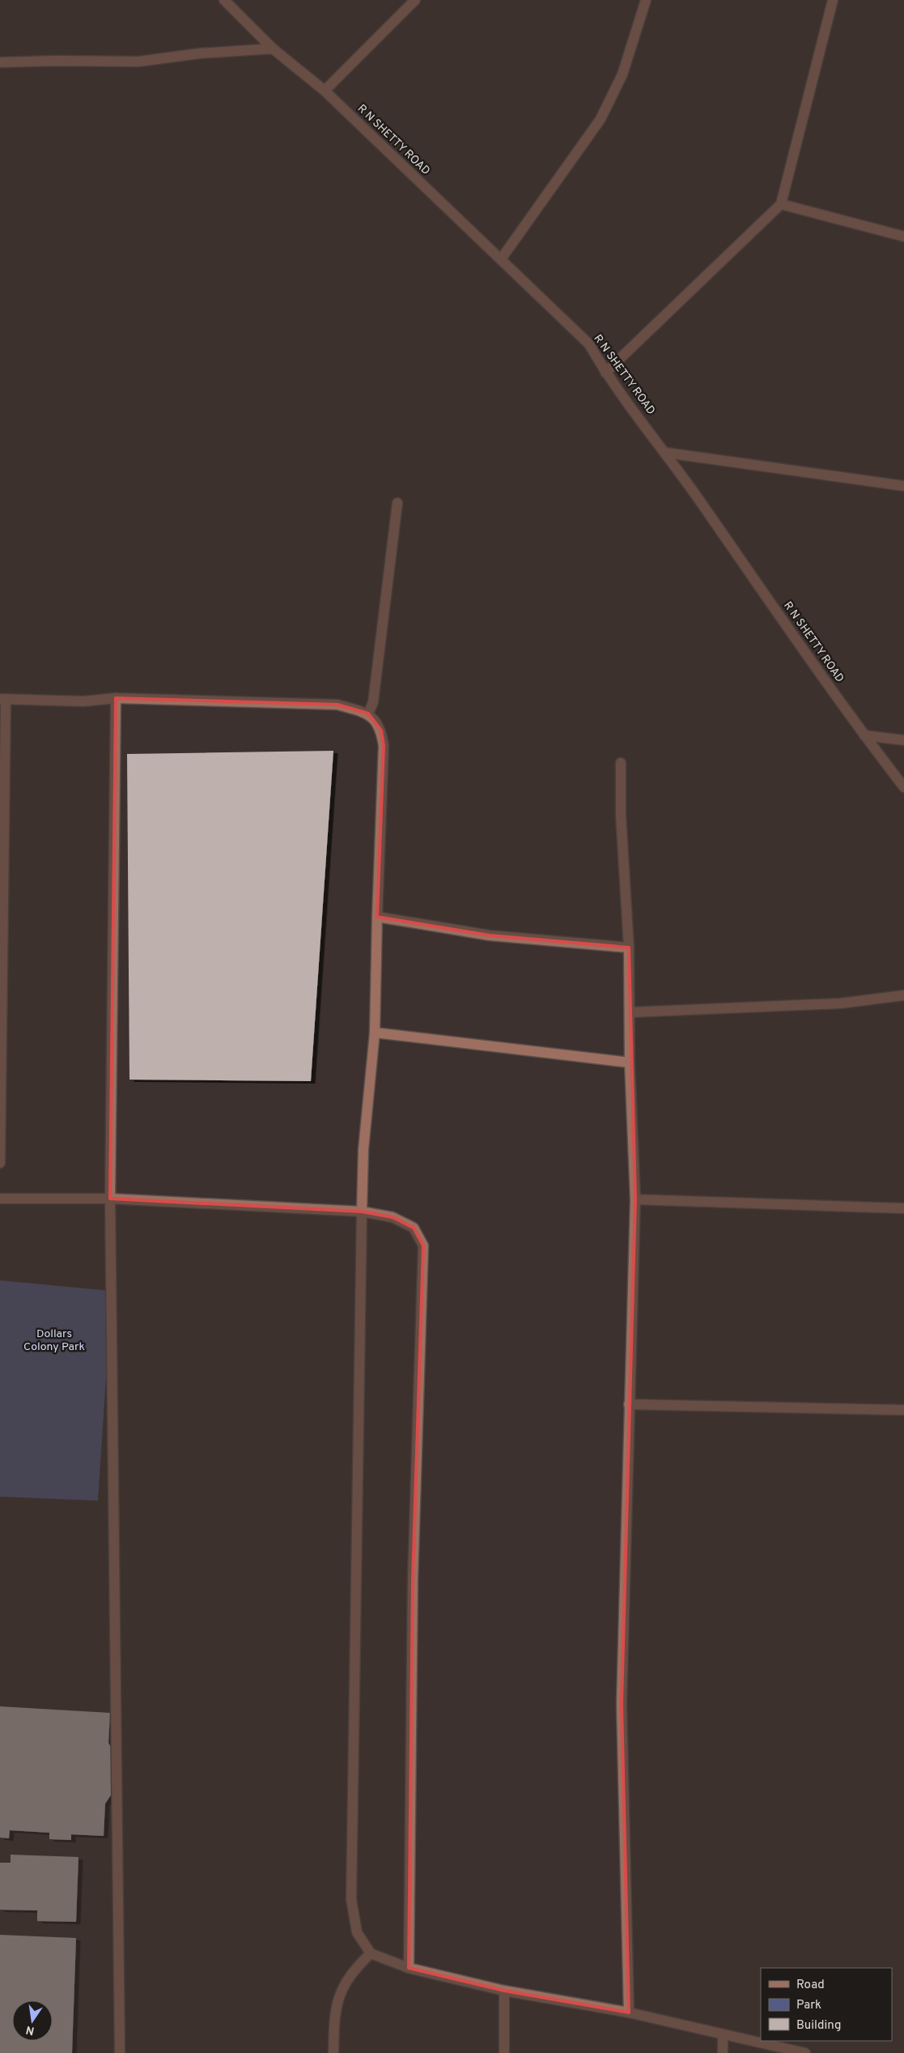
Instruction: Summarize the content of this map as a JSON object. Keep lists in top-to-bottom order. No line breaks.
{"streets":{"street":["R N SHETTY ROAD"]},"parks":["Dollars Colony Park"],"legend":["Road","Park","Building"],"north":"bottom"}
